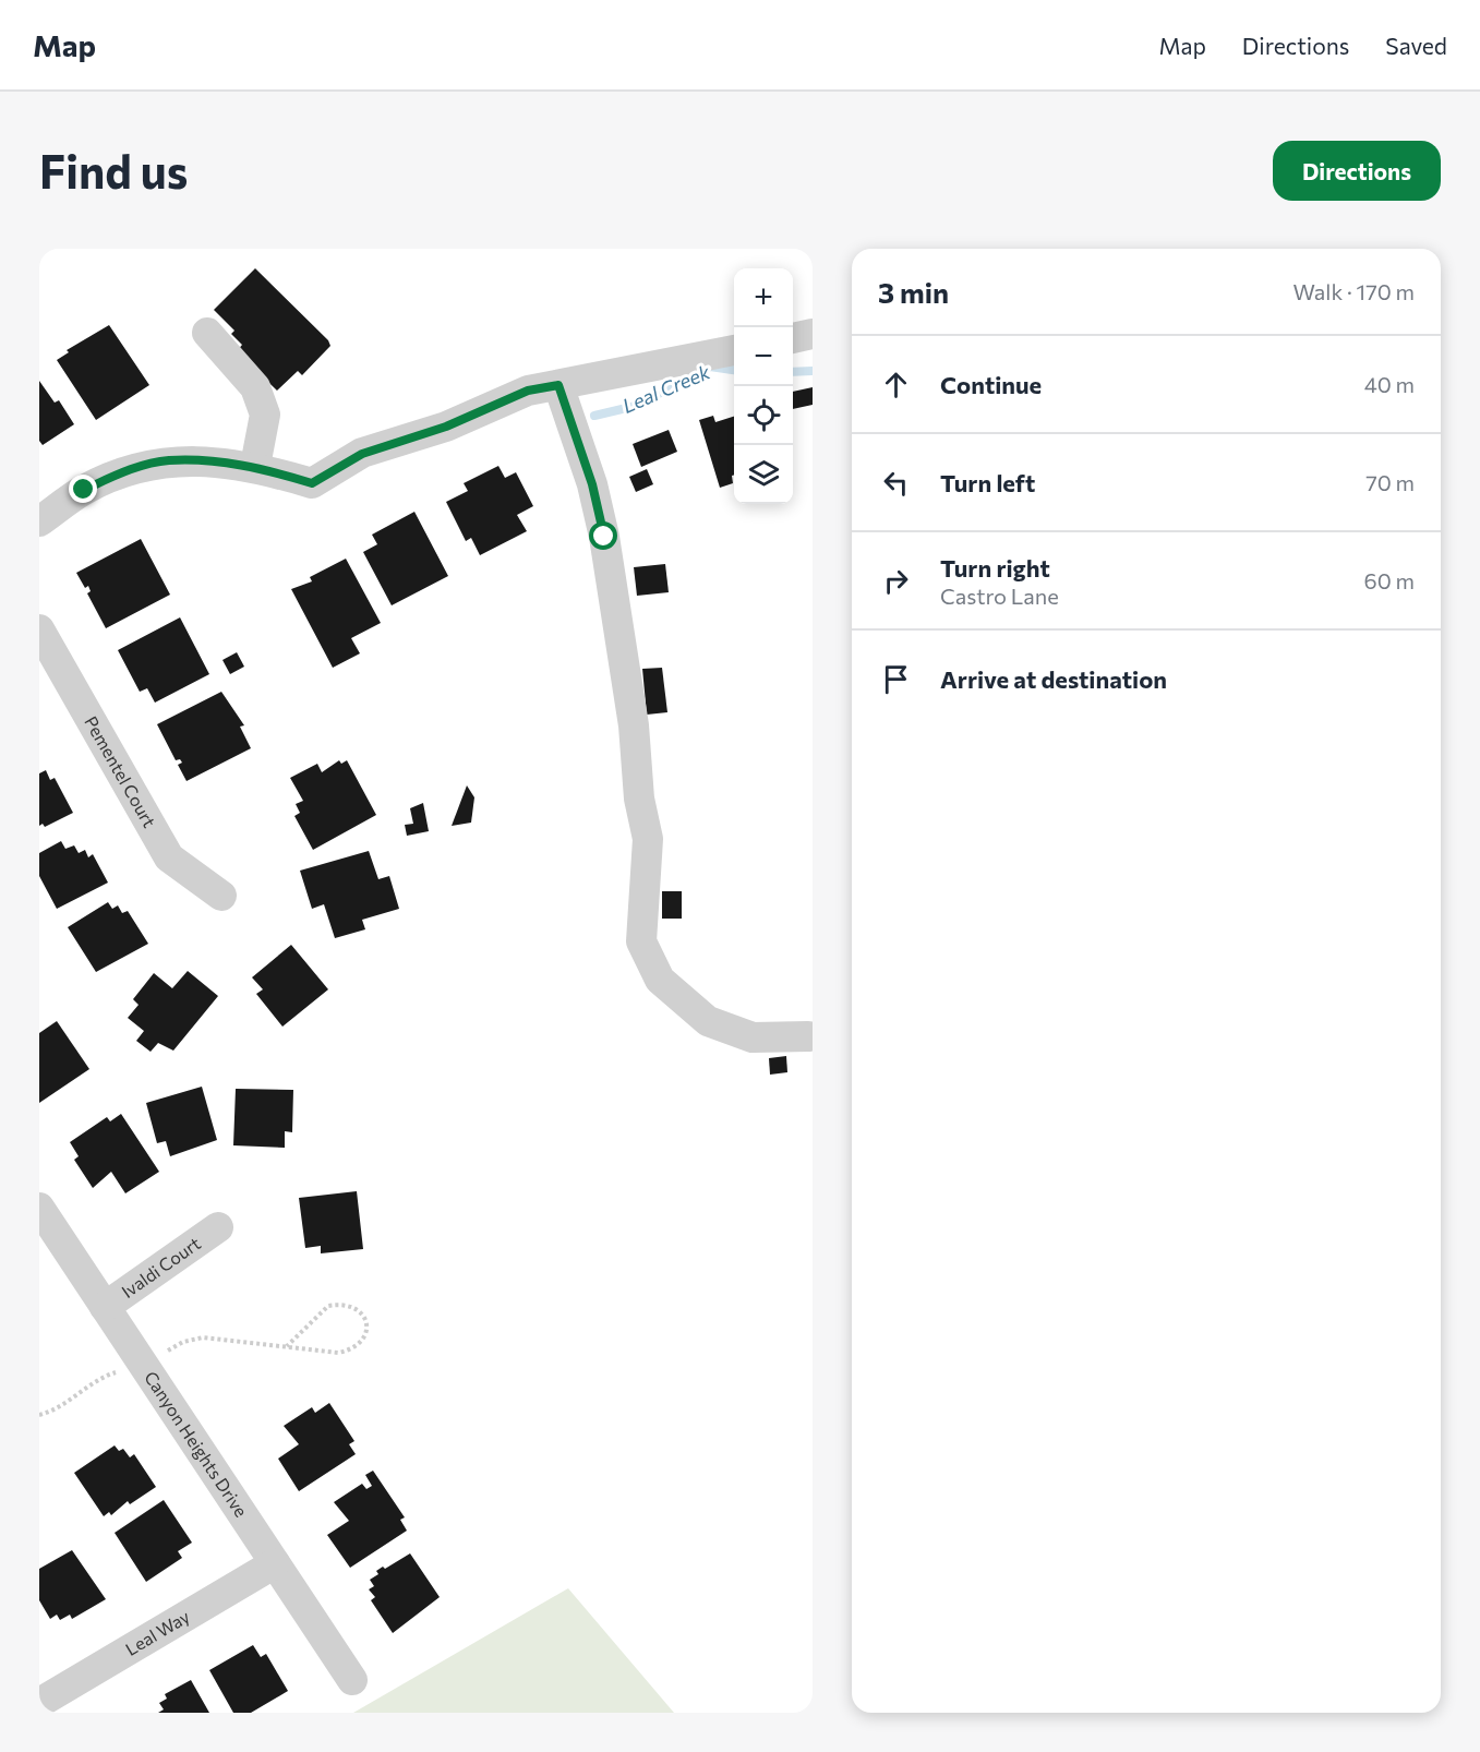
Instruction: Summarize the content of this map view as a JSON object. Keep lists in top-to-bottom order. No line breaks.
{"streets":{"street":["Pementel Court","Ivaldi Court","Canyon Heights Drive","Leal Way"]},"crossings":[["Ivaldi Court","Canyon Heights Drive"],["Canyon Heights Drive","Leal Way"]],"water":["Leal Creek"],"page":{"header":"Map","nav":["Map","Directions","Saved"],"buttons":"Directions","title":"Find us","heading":["3 min","Walk · 170 m"],"map_buttons":["+","−"],"list":[["Continue","40 m"],["Turn left","70 m"],["Turn right","Castro Lane","60 m"],"Arrive at destination"]}}
